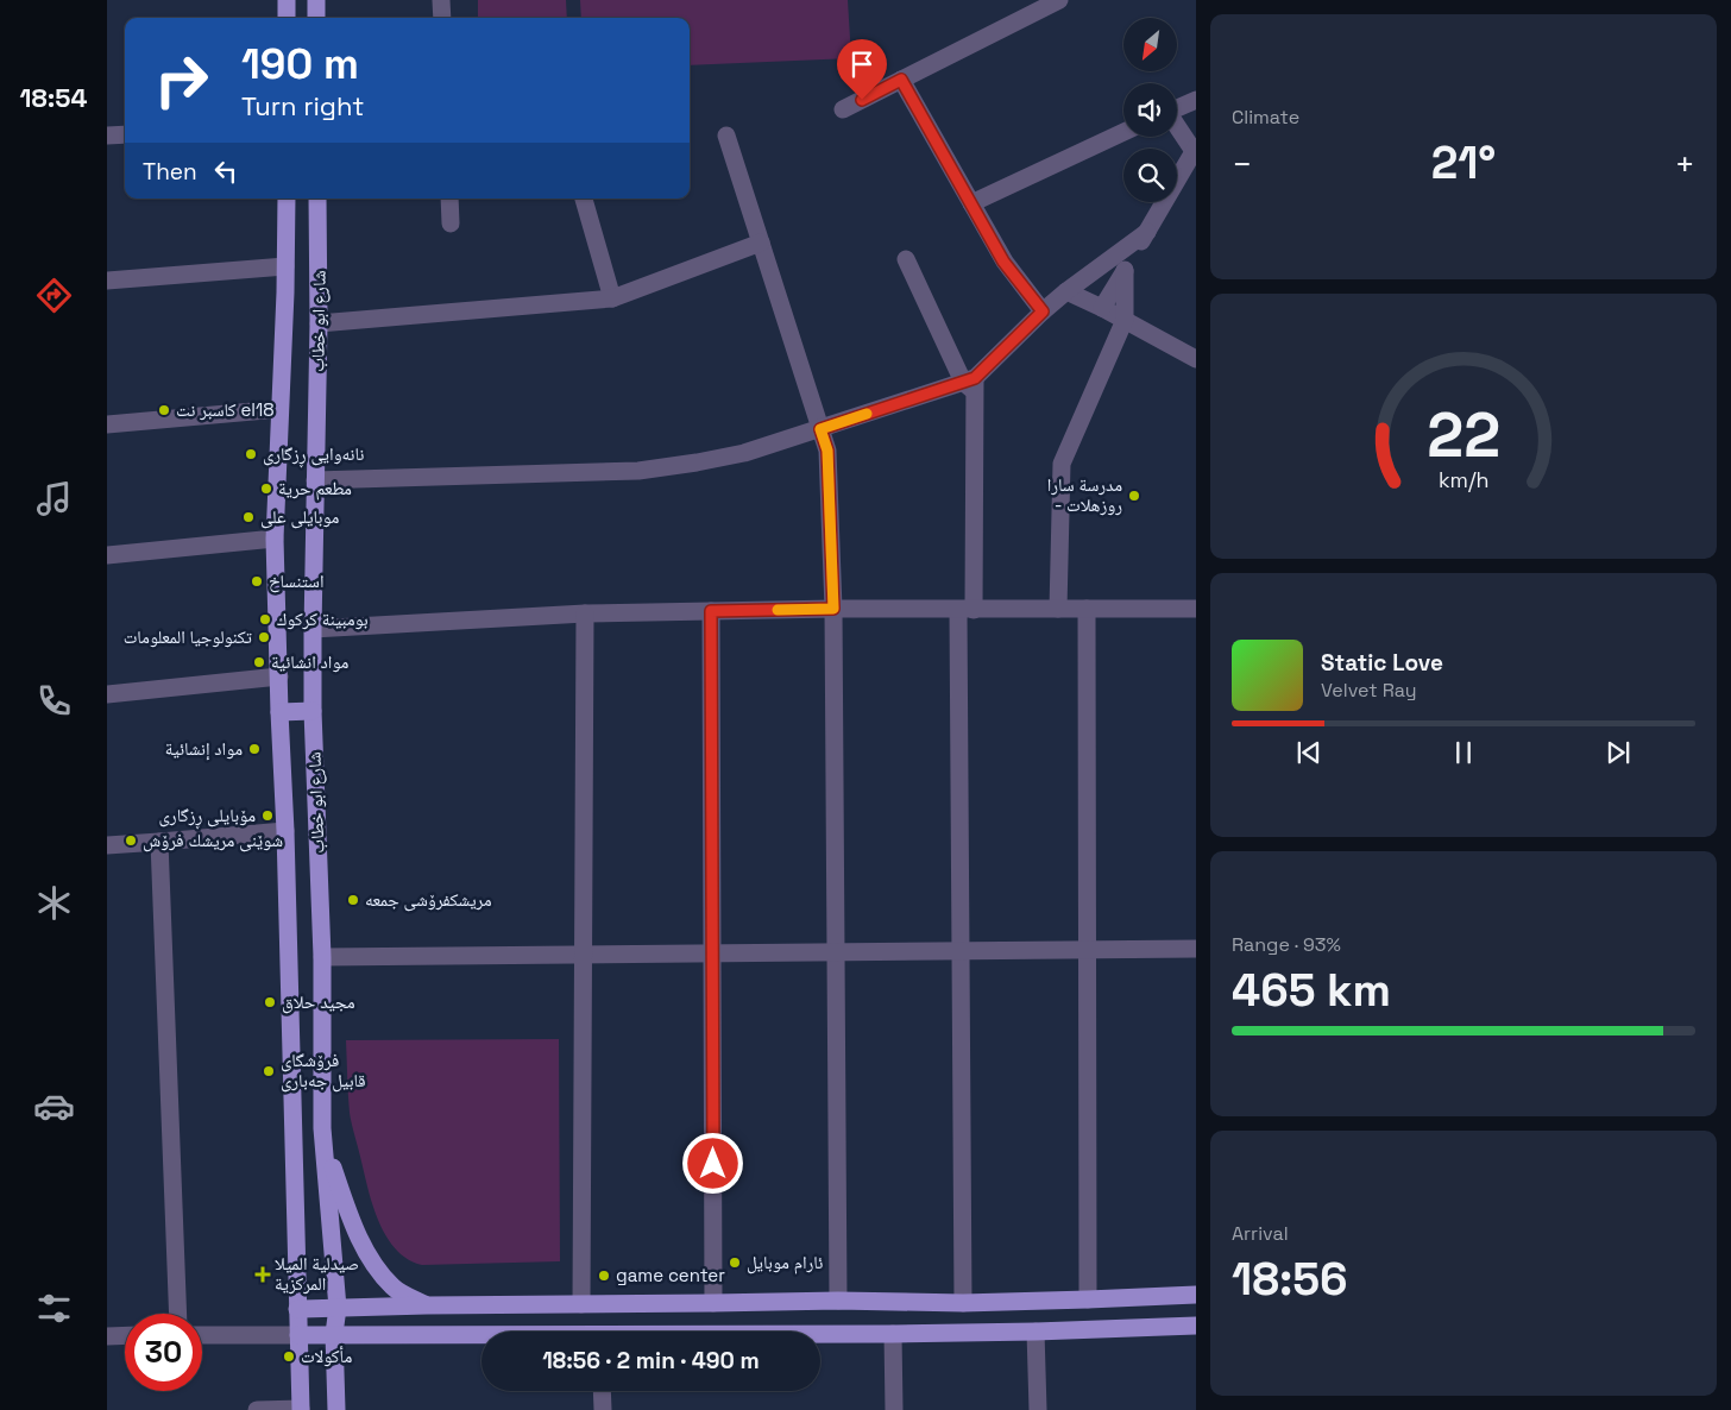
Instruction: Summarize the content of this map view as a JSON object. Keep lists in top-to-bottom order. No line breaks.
{"streets":{"main road":["شارع ابو خطاب"]},"places":{"other":["كاسبر نت el18","نانەوایی ڕزگاری","مطعم حرية","مدرسة سارا - روزهلات","موبايلى على","استنساخ","بومبينة كركوك","تكنولوجيا المعلومات","مواد انشائية","مواد إنشائية","مۆبایلی ڕزگاری","شوێنى مريشك فرۆش","مریشکفرۆشی جمعە","مجيد حلاق","فرۆشگای قابیل جەباری","ئارام موبايل","game center","مأكولات"],"health":["صيدلية الميلا المركزية"]},"north":"bottom left","page":{"tabs":"18:54","tile":["Climate",["Range · 93%","465 km"],["Arrival","18:56"]],"turn":["190 m","Turn right"],"heat":["−","21°","+"],"then":"Then","song":["Static Love","Velvet Ray"],"limit":"30","trip":"18:56 · 2 min · 490 m","gauge":["22","km/h"]}}
